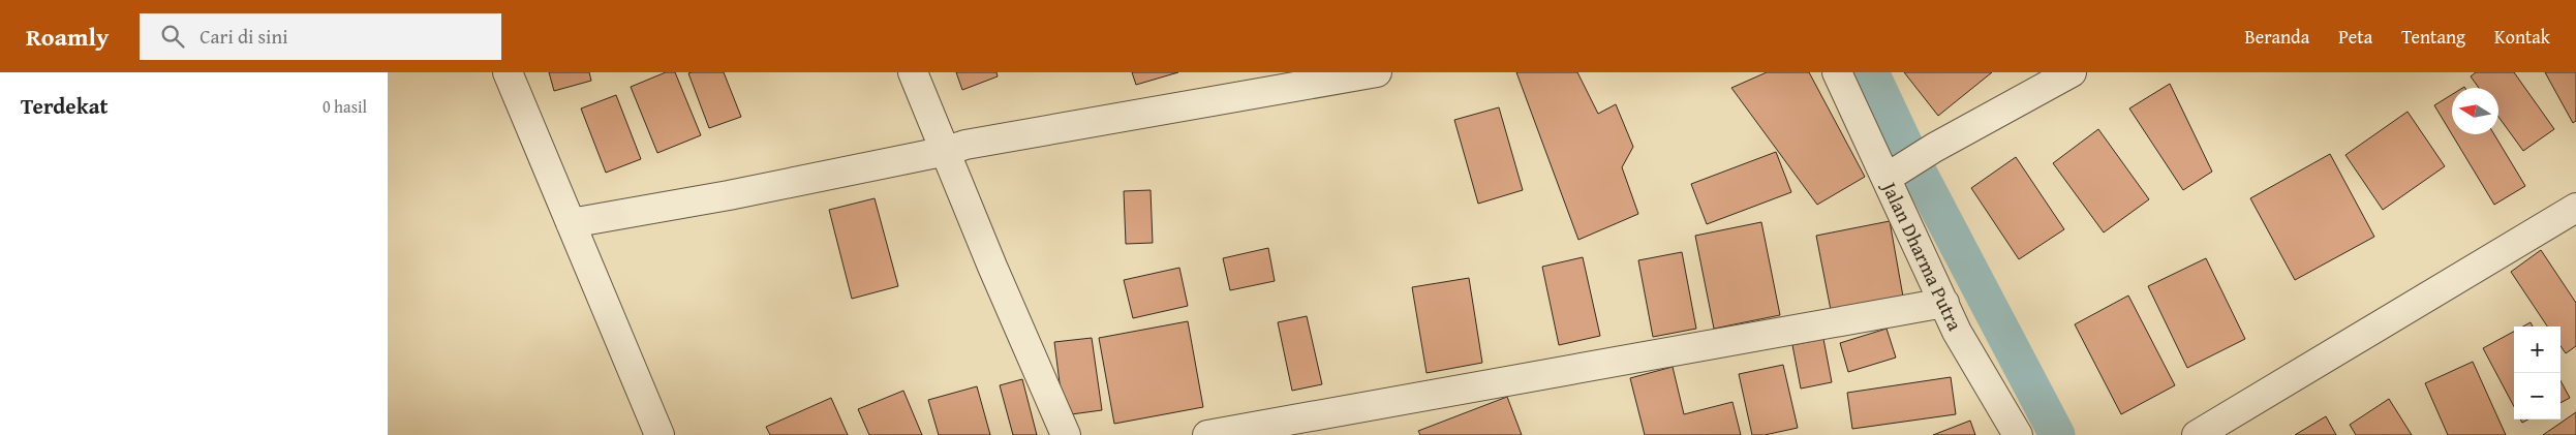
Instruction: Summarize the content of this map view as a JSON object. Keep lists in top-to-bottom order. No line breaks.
{"streets":{"street":["Jalan Dharma Putra"]},"north":"left","page":{"header":"Roamly","search":"Cari di sini","nav":["Beranda","Peta","Tentang","Kontak"],"heading":["Terdekat","0 hasil"],"map_buttons":["+","−"]}}
